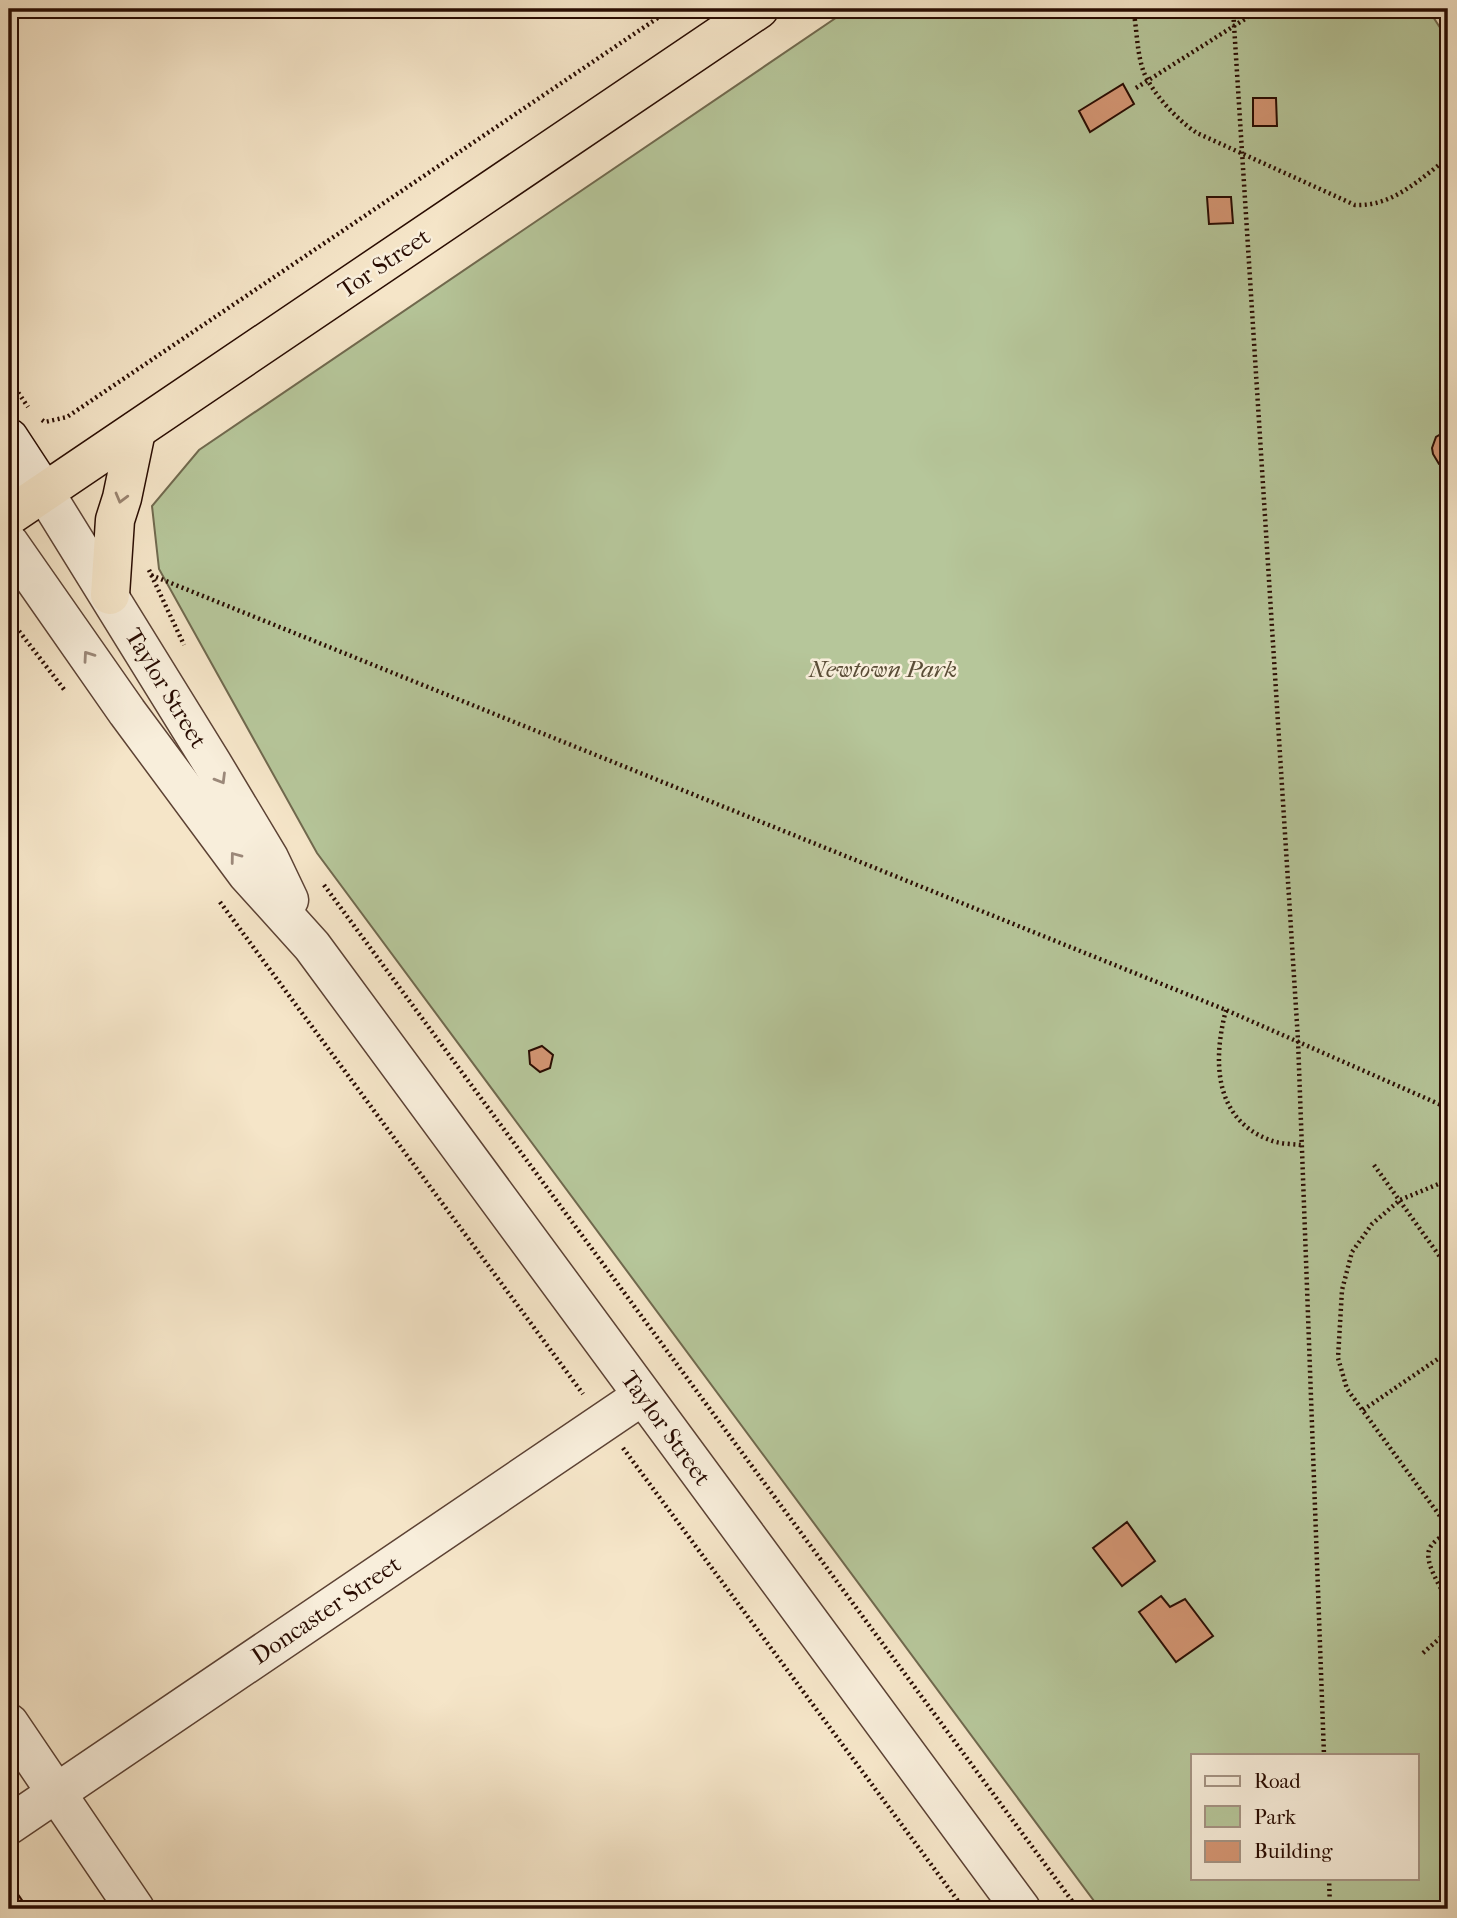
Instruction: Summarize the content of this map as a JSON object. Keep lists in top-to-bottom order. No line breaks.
{"streets":{"highway":["Tor Street"],"street":["Taylor Street","Doncaster Street"]},"crossings":[["Tor Street","Taylor Street"],["Taylor Street","Doncaster Street"]],"parks":["Newtown Park"],"legend":["Road","Park","Building"]}
